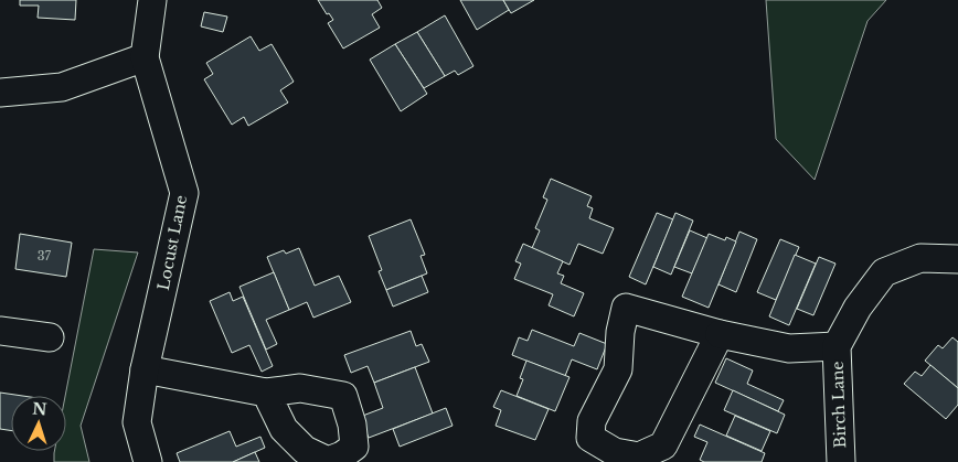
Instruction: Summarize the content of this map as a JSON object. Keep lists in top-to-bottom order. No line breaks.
{"streets":{"street":["Locust Lane","Birch Lane"]},"house_numbers":["37"],"north":"top"}
